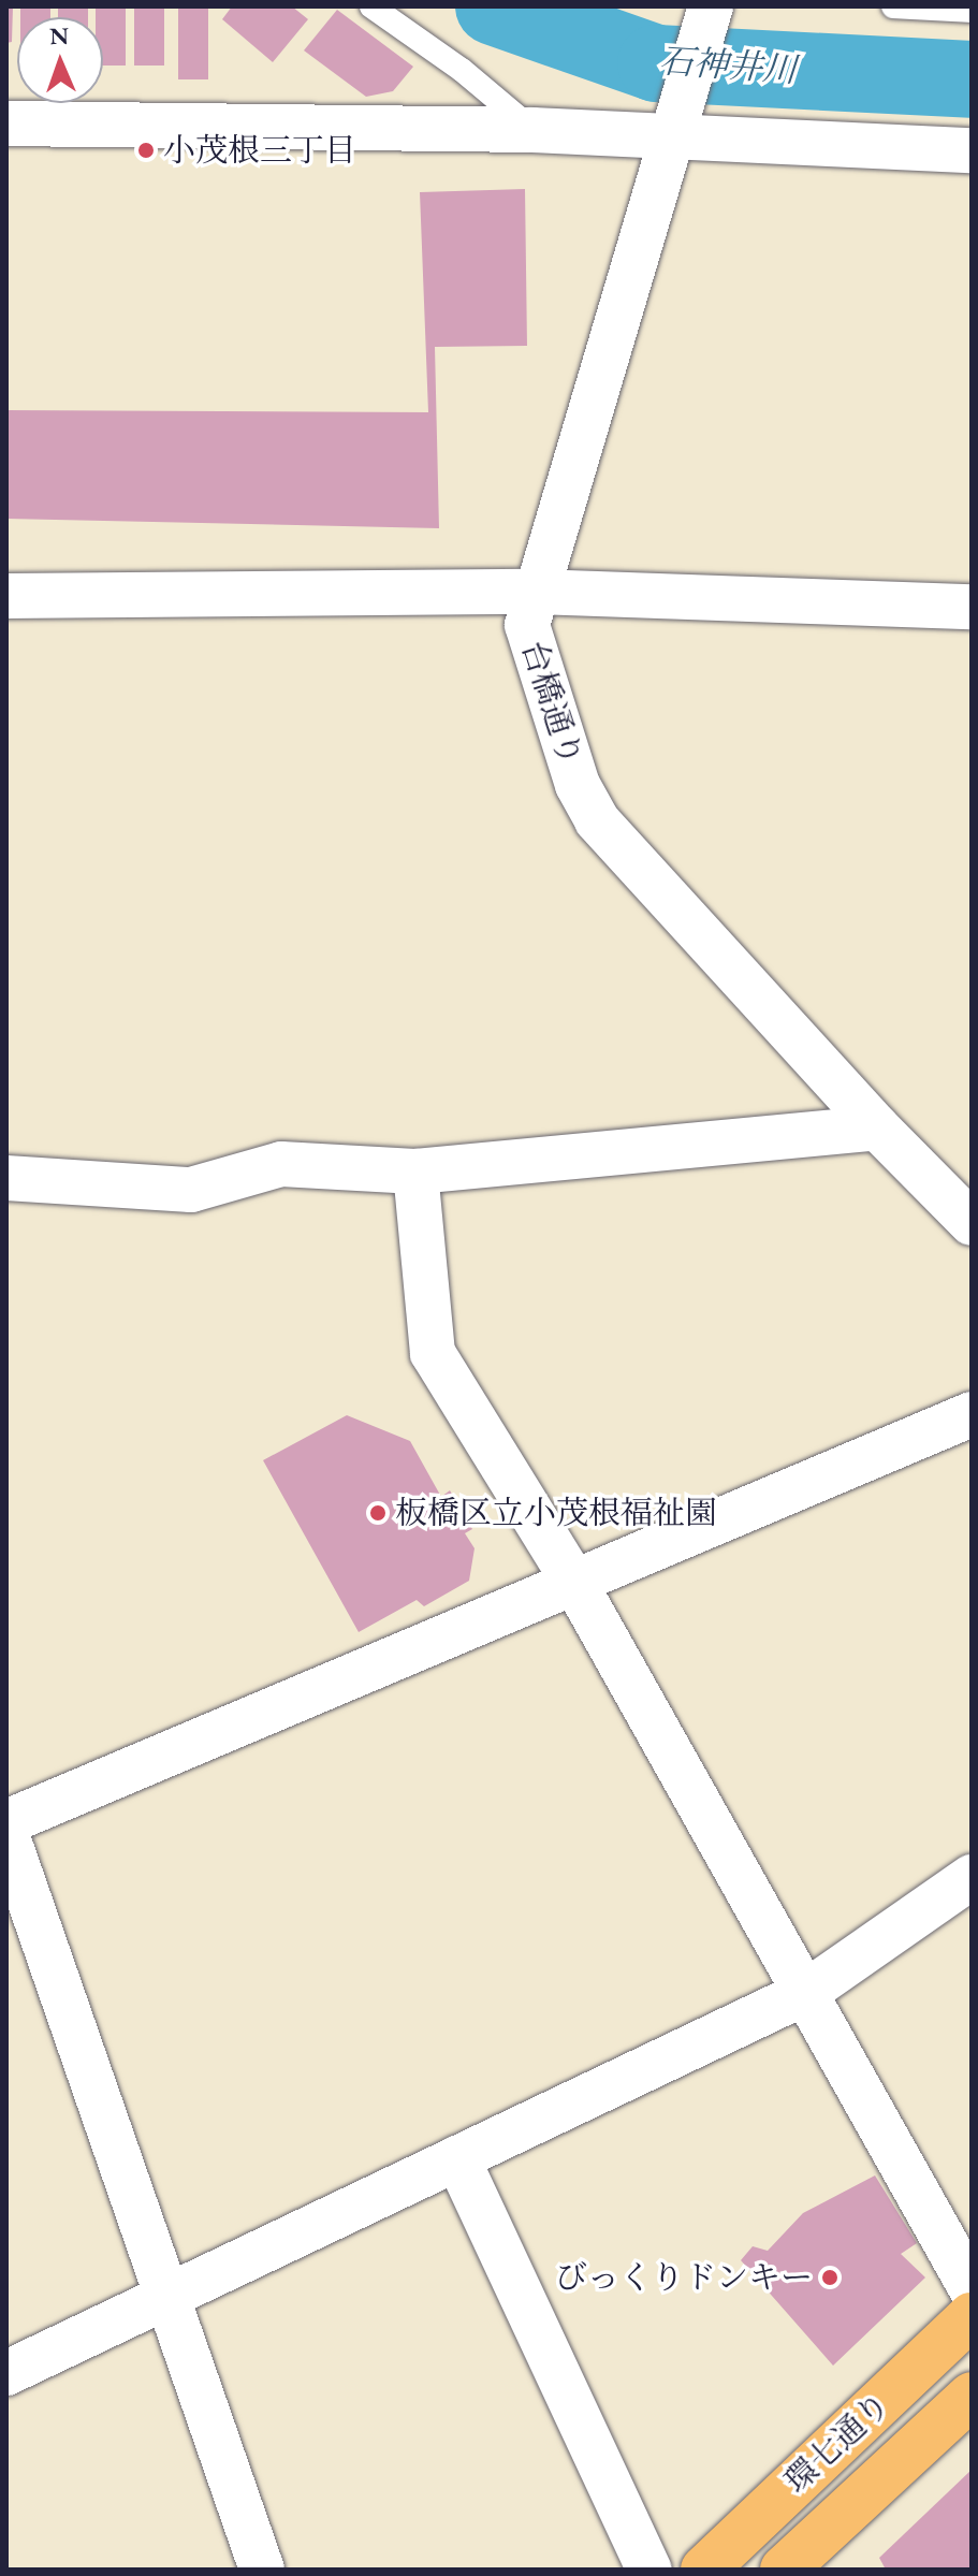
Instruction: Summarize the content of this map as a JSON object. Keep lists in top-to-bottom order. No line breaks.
{"streets":{"main road":["環七通り"],"street":["台橋通り"]},"water":["石神井川"],"places":["小茂根三丁目","板橋区立小茂根福祉園","びっくりドンキー"],"north":"top"}
